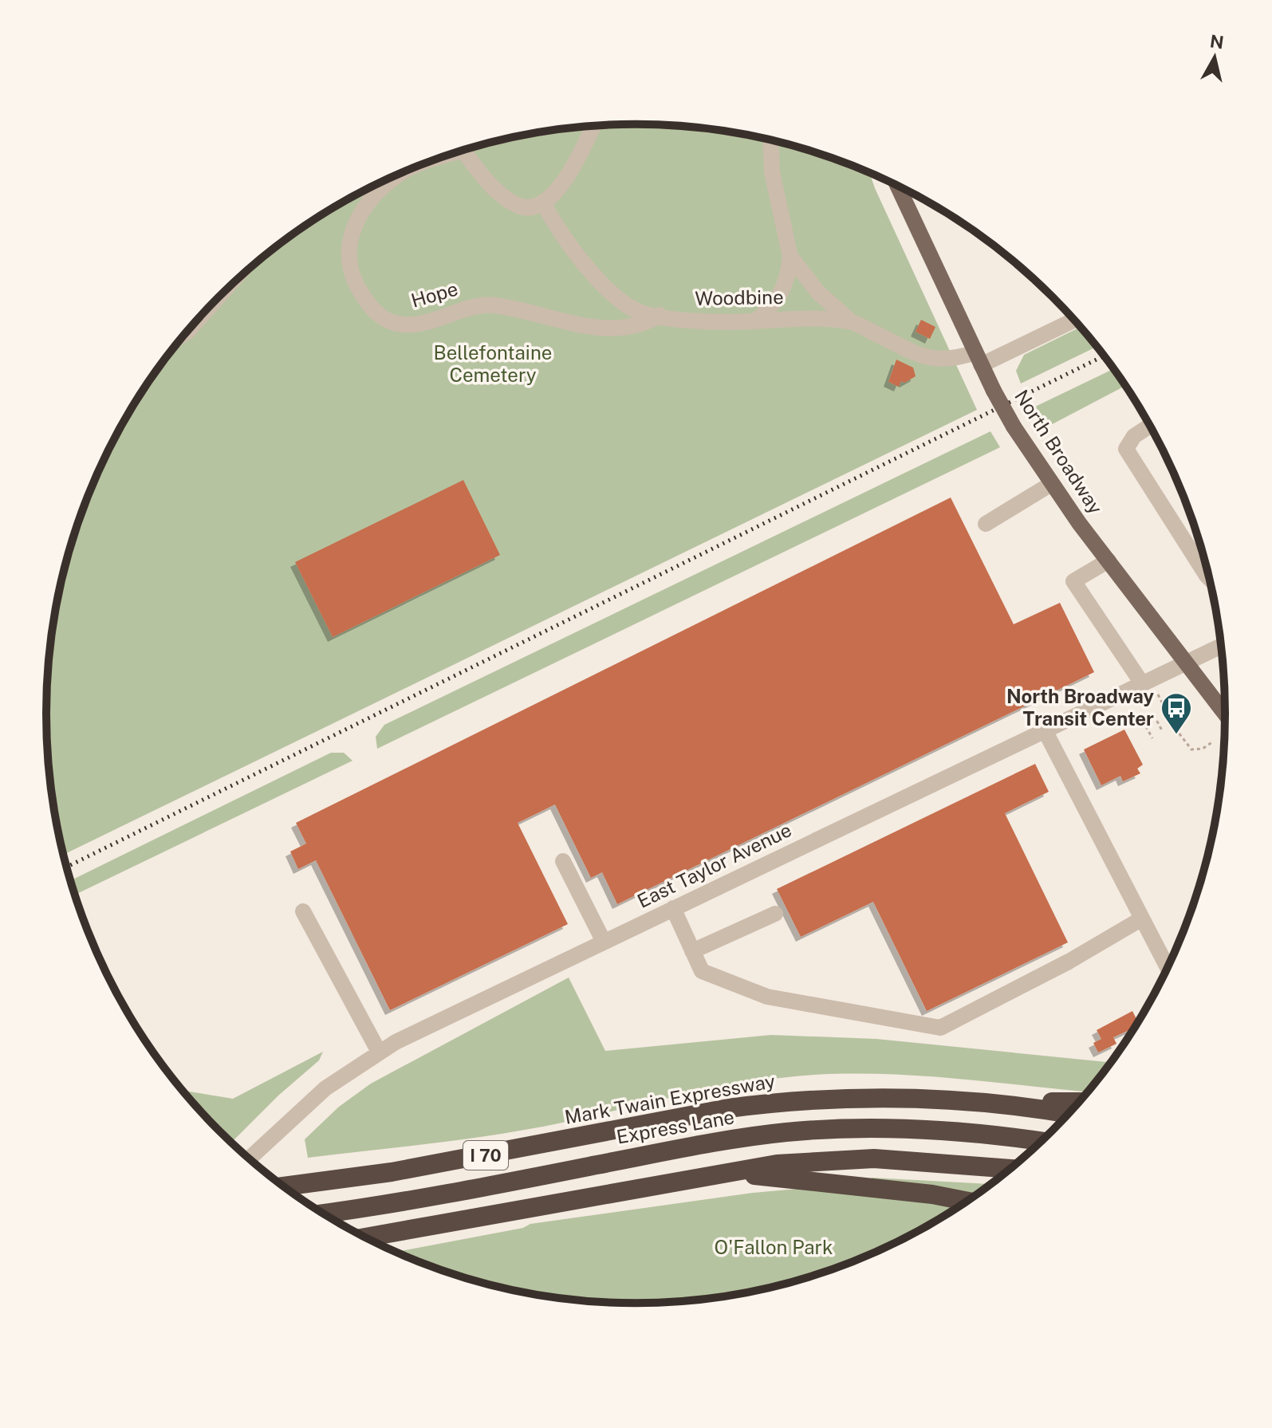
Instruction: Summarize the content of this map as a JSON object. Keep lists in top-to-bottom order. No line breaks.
{"streets":{"highway":["Mark Twain Expressway","Express Lane","I 70"],"main road":["North Broadway"],"street":["Hope","Woodbine","East Taylor Avenue"]},"crossings":[["Hope","Woodbine"],["Woodbine","North Broadway"],["North Broadway","East Taylor Avenue"]],"parks":["Bellefontaine Cemetery","O'Fallon Park"],"places":{"bus stop":["North Broadway Transit Center"]},"north":"top"}
